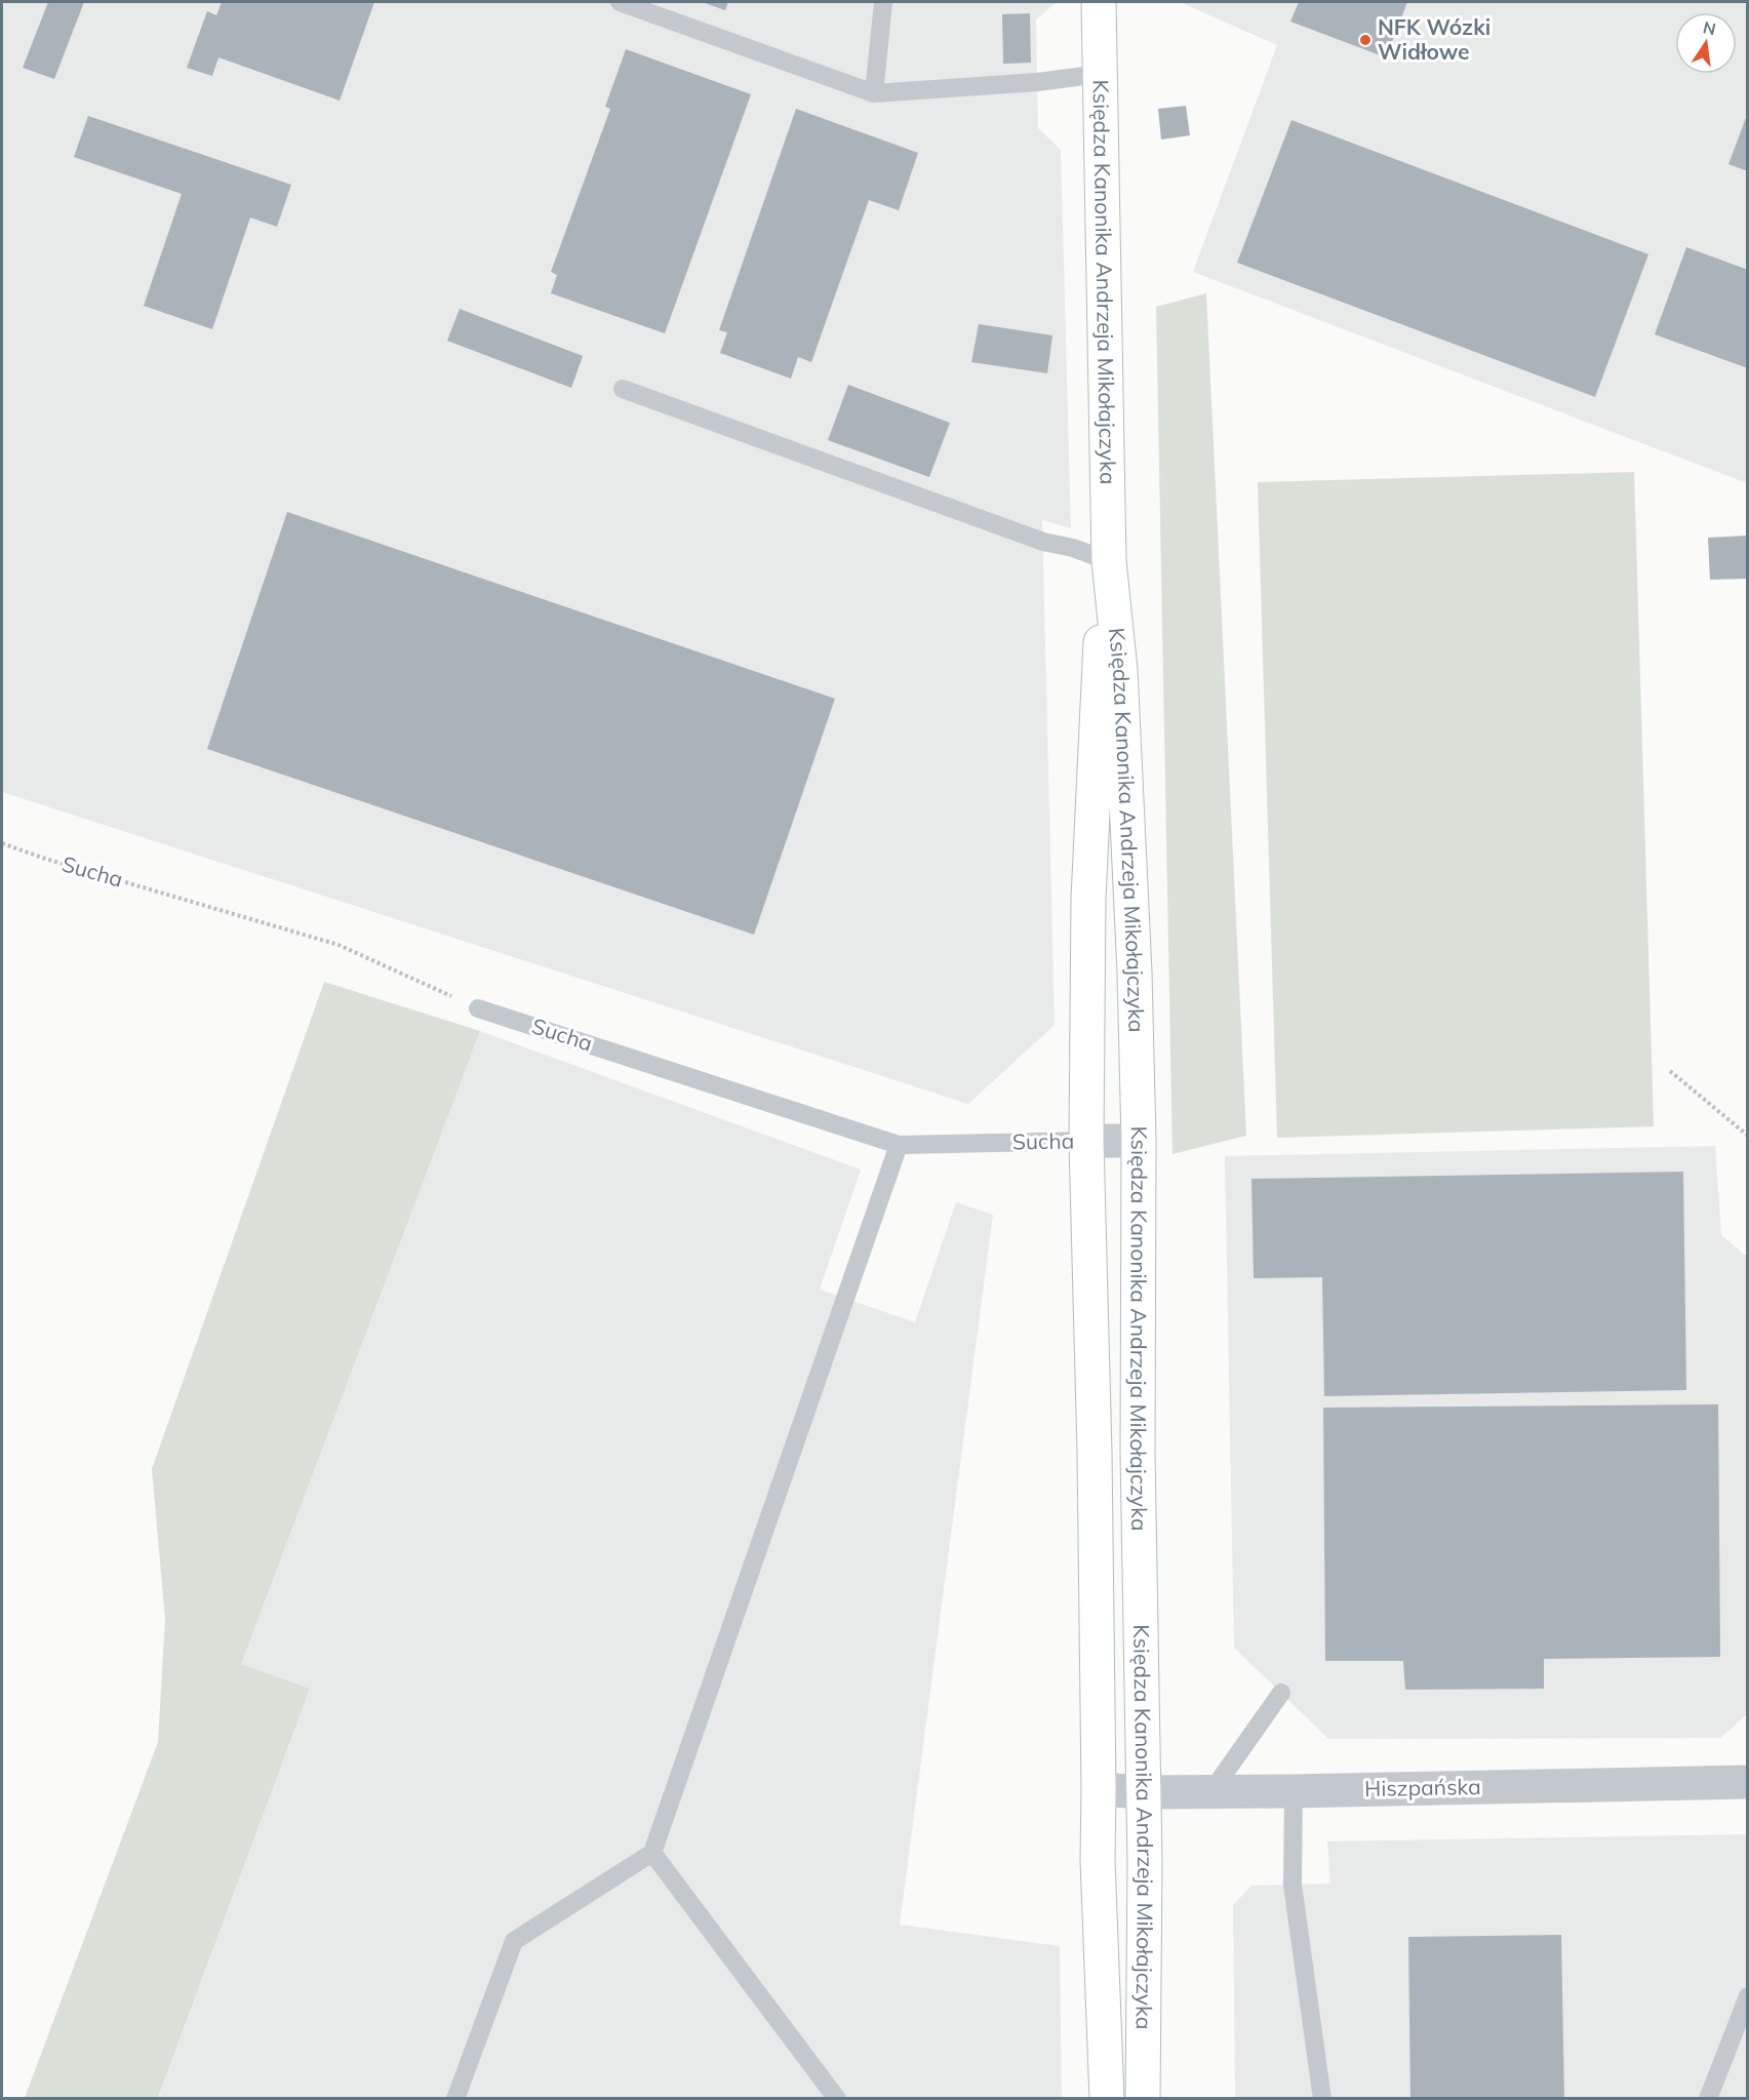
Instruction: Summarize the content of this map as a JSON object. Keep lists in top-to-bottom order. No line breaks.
{"streets":{"main road":["Księdza Kanonika Andrzeja Mikołajczyka"],"street":["Sucha","Hiszpańska"]},"crossings":[["Księdza Kanonika Andrzeja Mikołajczyka","Sucha"],["Księdza Kanonika Andrzeja Mikołajczyka","Hiszpańska"]],"places":["NFK Wózki Widłowe"],"north":"top"}
